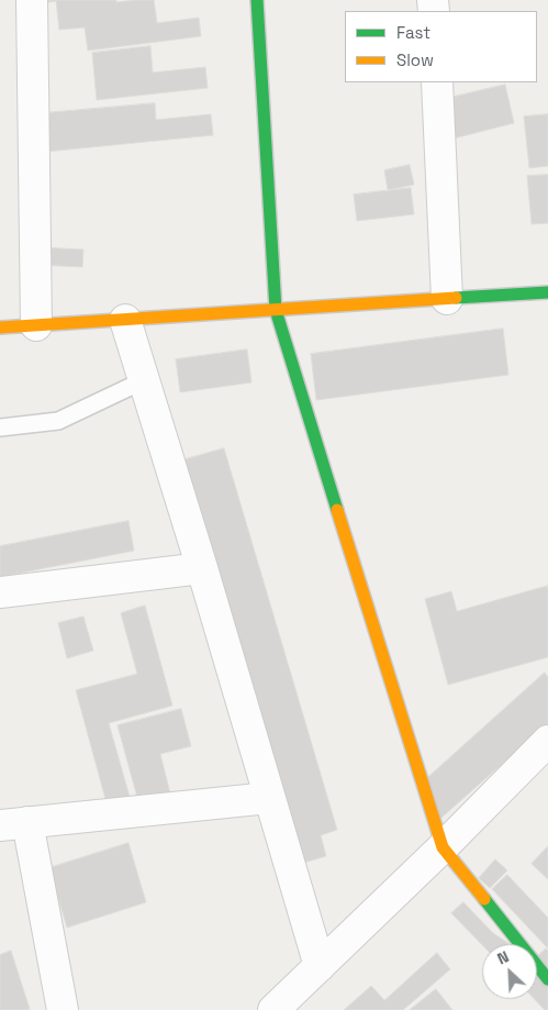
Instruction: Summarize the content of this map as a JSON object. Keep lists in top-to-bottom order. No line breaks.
{"legend":["Fast","Slow"],"north":"top left"}
